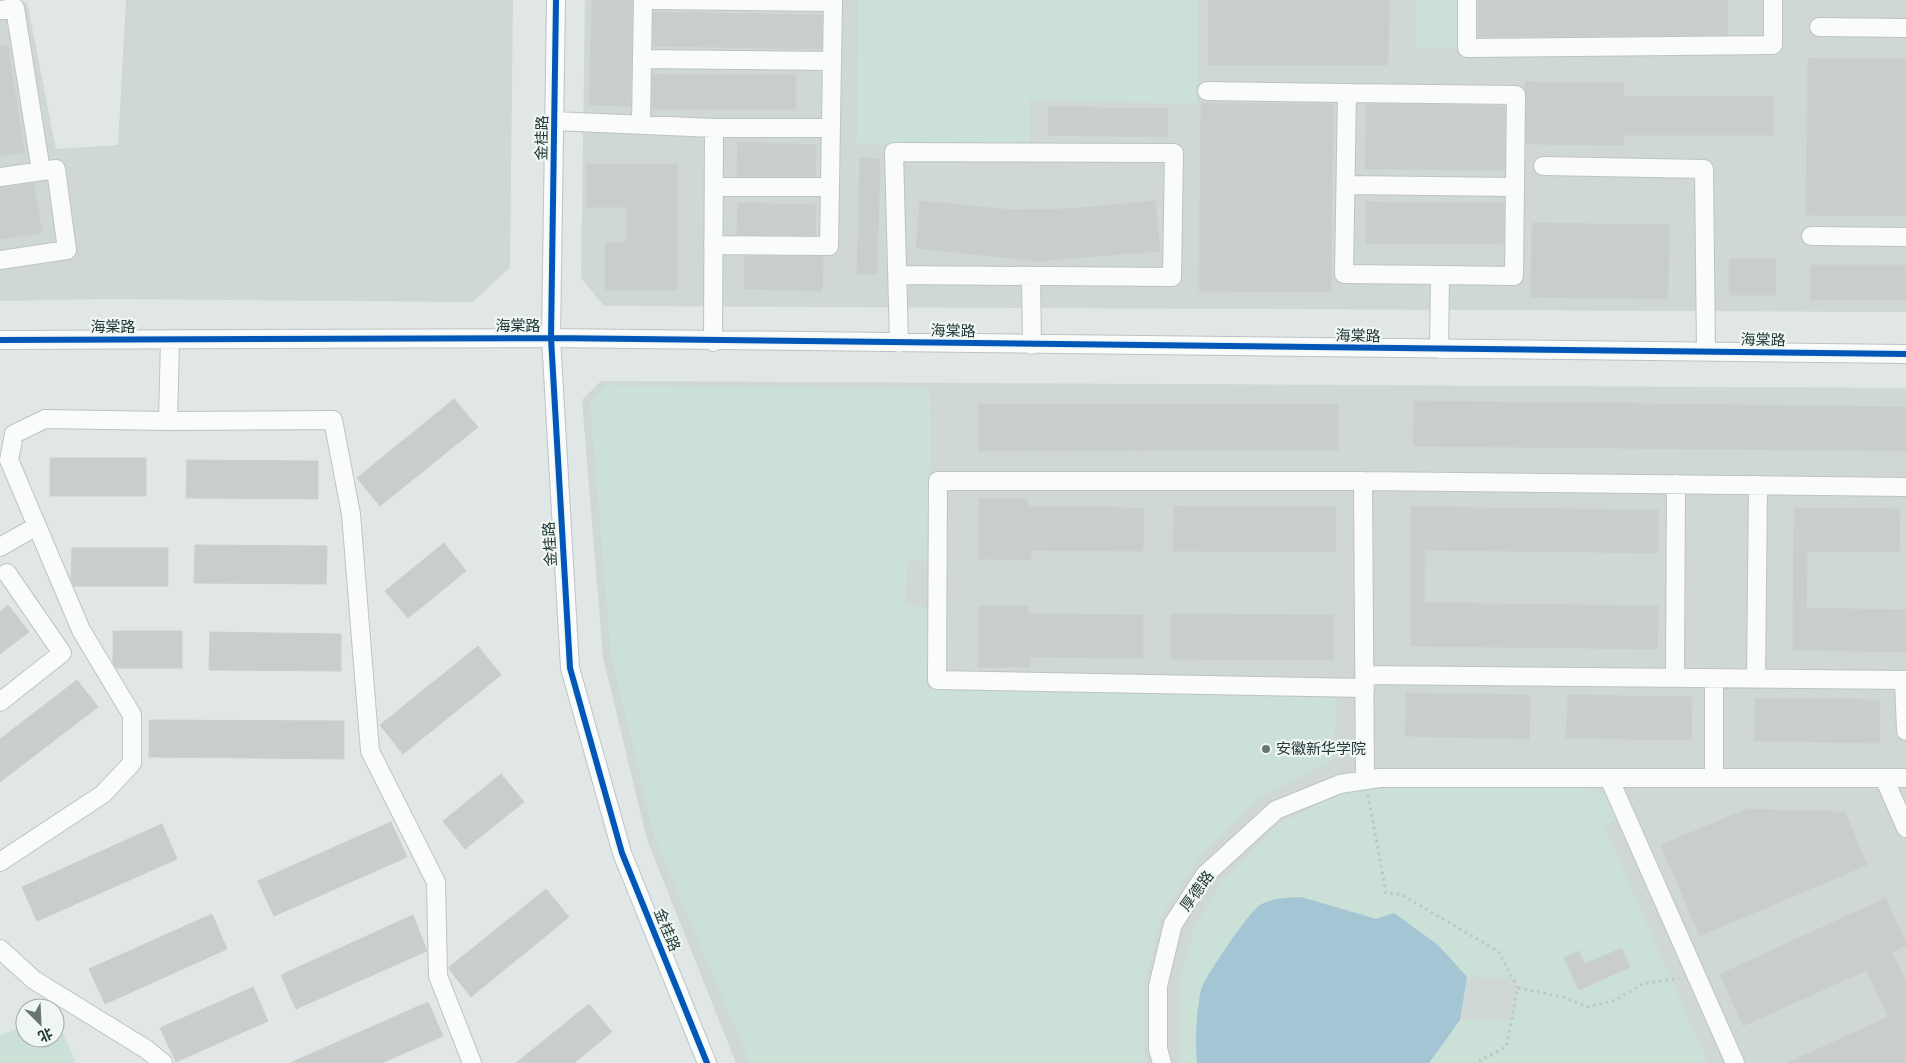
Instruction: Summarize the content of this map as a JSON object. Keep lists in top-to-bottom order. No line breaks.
{"streets":{"street":["金桂路","海棠路","厚德路"]},"crossings":[["金桂路","海棠路"]],"places":["安徽新华学院"],"north":"bottom right"}
